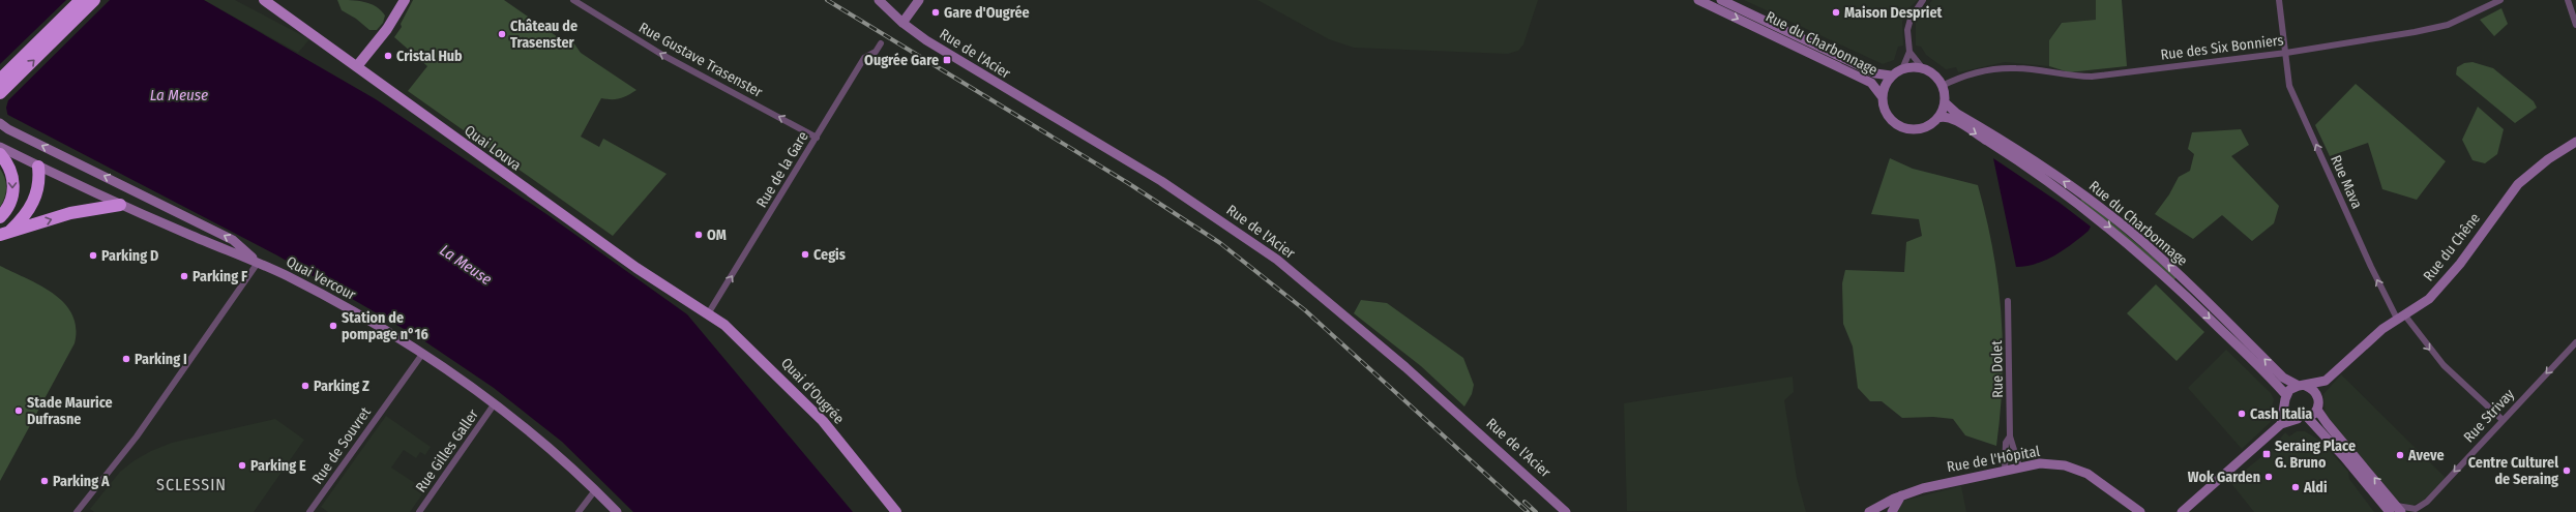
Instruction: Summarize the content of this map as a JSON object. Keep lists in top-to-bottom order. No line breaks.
{"streets":{"main road":["Rue du Charbonnage","Rue de l'Acier","Quai Louva","Rue du Chêne","Quai Vercour","Quai d'Ougrée","Rue de l'Hôpital"],"street":["Rue des Six Bonniers","Rue Gustave Trasenster","Rue de la Gare","Rue Mava","Rue Dolet","Rue Strivay","Rue de Souvret","Rue Gilles Galler"]},"crossings":[["Rue du Charbonnage","Rue des Six Bonniers"],["Rue du Charbonnage","Rue du Chêne"],["Rue des Six Bonniers","Rue Mava"],["Rue Gustave Trasenster","Rue de la Gare"],["Quai Louva","Rue de la Gare"],["Quai Louva","Quai d'Ougrée"],["Rue de la Gare","Quai d'Ougrée"],["Rue Mava","Rue du Chêne"],["Rue Mava","Rue Strivay"],["Quai Vercour","Rue de Souvret"],["Quai Vercour","Rue Gilles Galler"],["Rue Dolet","Rue de l'Hôpital"]],"one_way":["Rue Gustave Trasenster","Rue de la Gare","Rue Strivay"],"districts":["SCLESSIN"],"water":["La Meuse"],"places":{"other":["Gare d'Ougrée","Maison Despriet","Château de Trasenster","Cristal Hub","OM","Cegis","Parking D","Parking F","Station de pompage n°16","Parking I","Parking Z","Stade Maurice Dufrasne","Cash Italia","Aveve","Parking E","Centre Culturel de Seraing","Wok Garden","Parking A","Aldi"],"transit":["Ougrée Gare","Seraing Place G. Bruno"]}}
